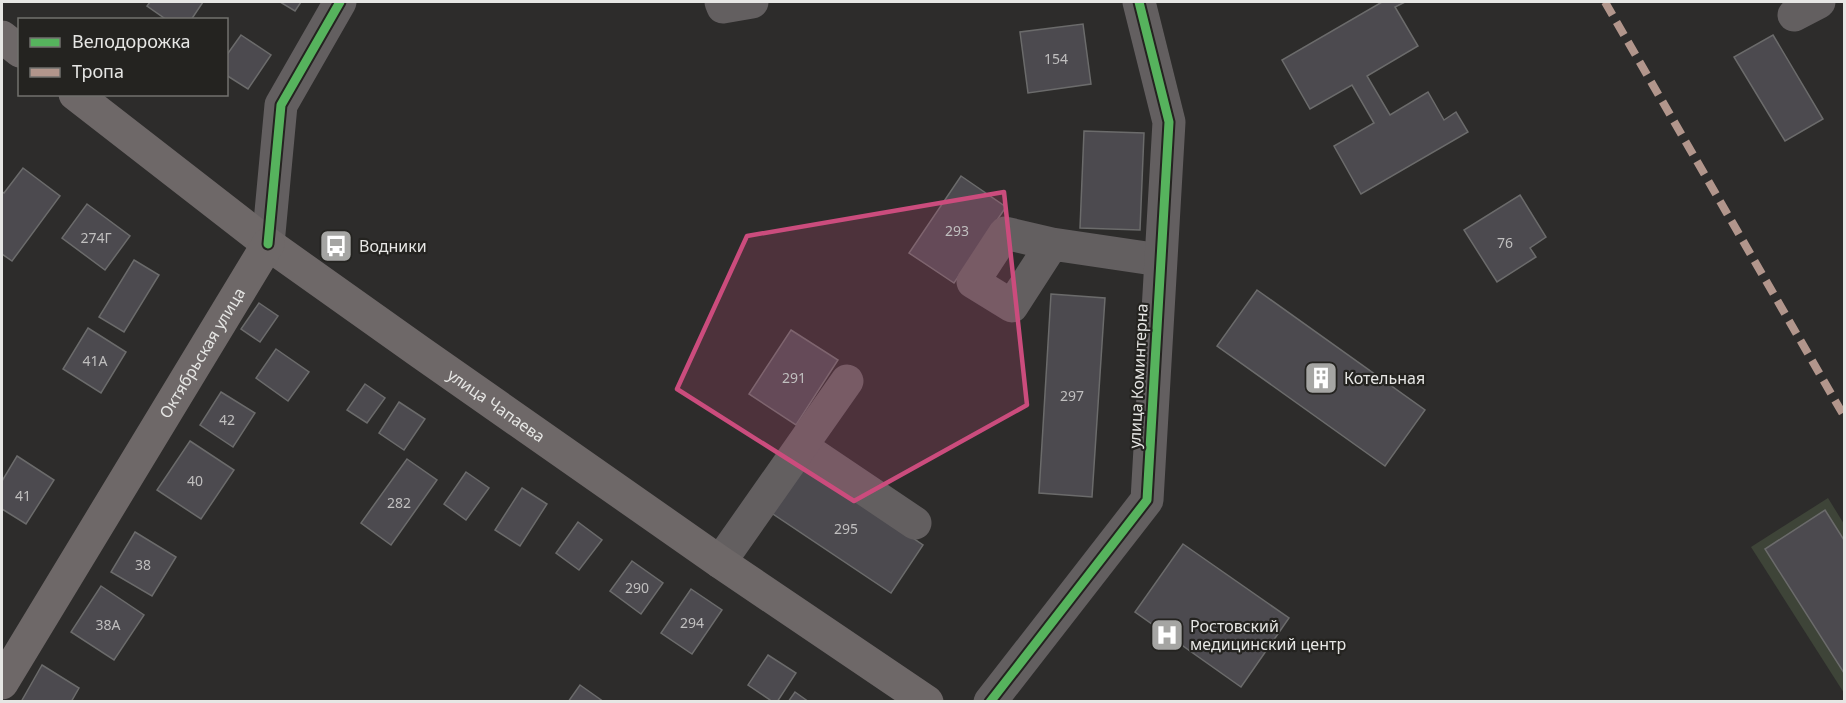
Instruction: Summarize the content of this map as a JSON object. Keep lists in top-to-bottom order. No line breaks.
{"streets":{"main road":["Октябрьская улица","улица Чапаева"],"street":["улица Коминтерна"]},"crossings":[["Октябрьская улица","улица Чапаева"]],"places":{"bus stop":["Водники"],"building":["Котельная"],"hospital":["Ростовский медицинский центр"]},"house_numbers":["154","293","274Г","76","41А","291","297","42","40","41","282","295","38","290","294","38А"],"legend":["Велодорожка","Тропа"]}
